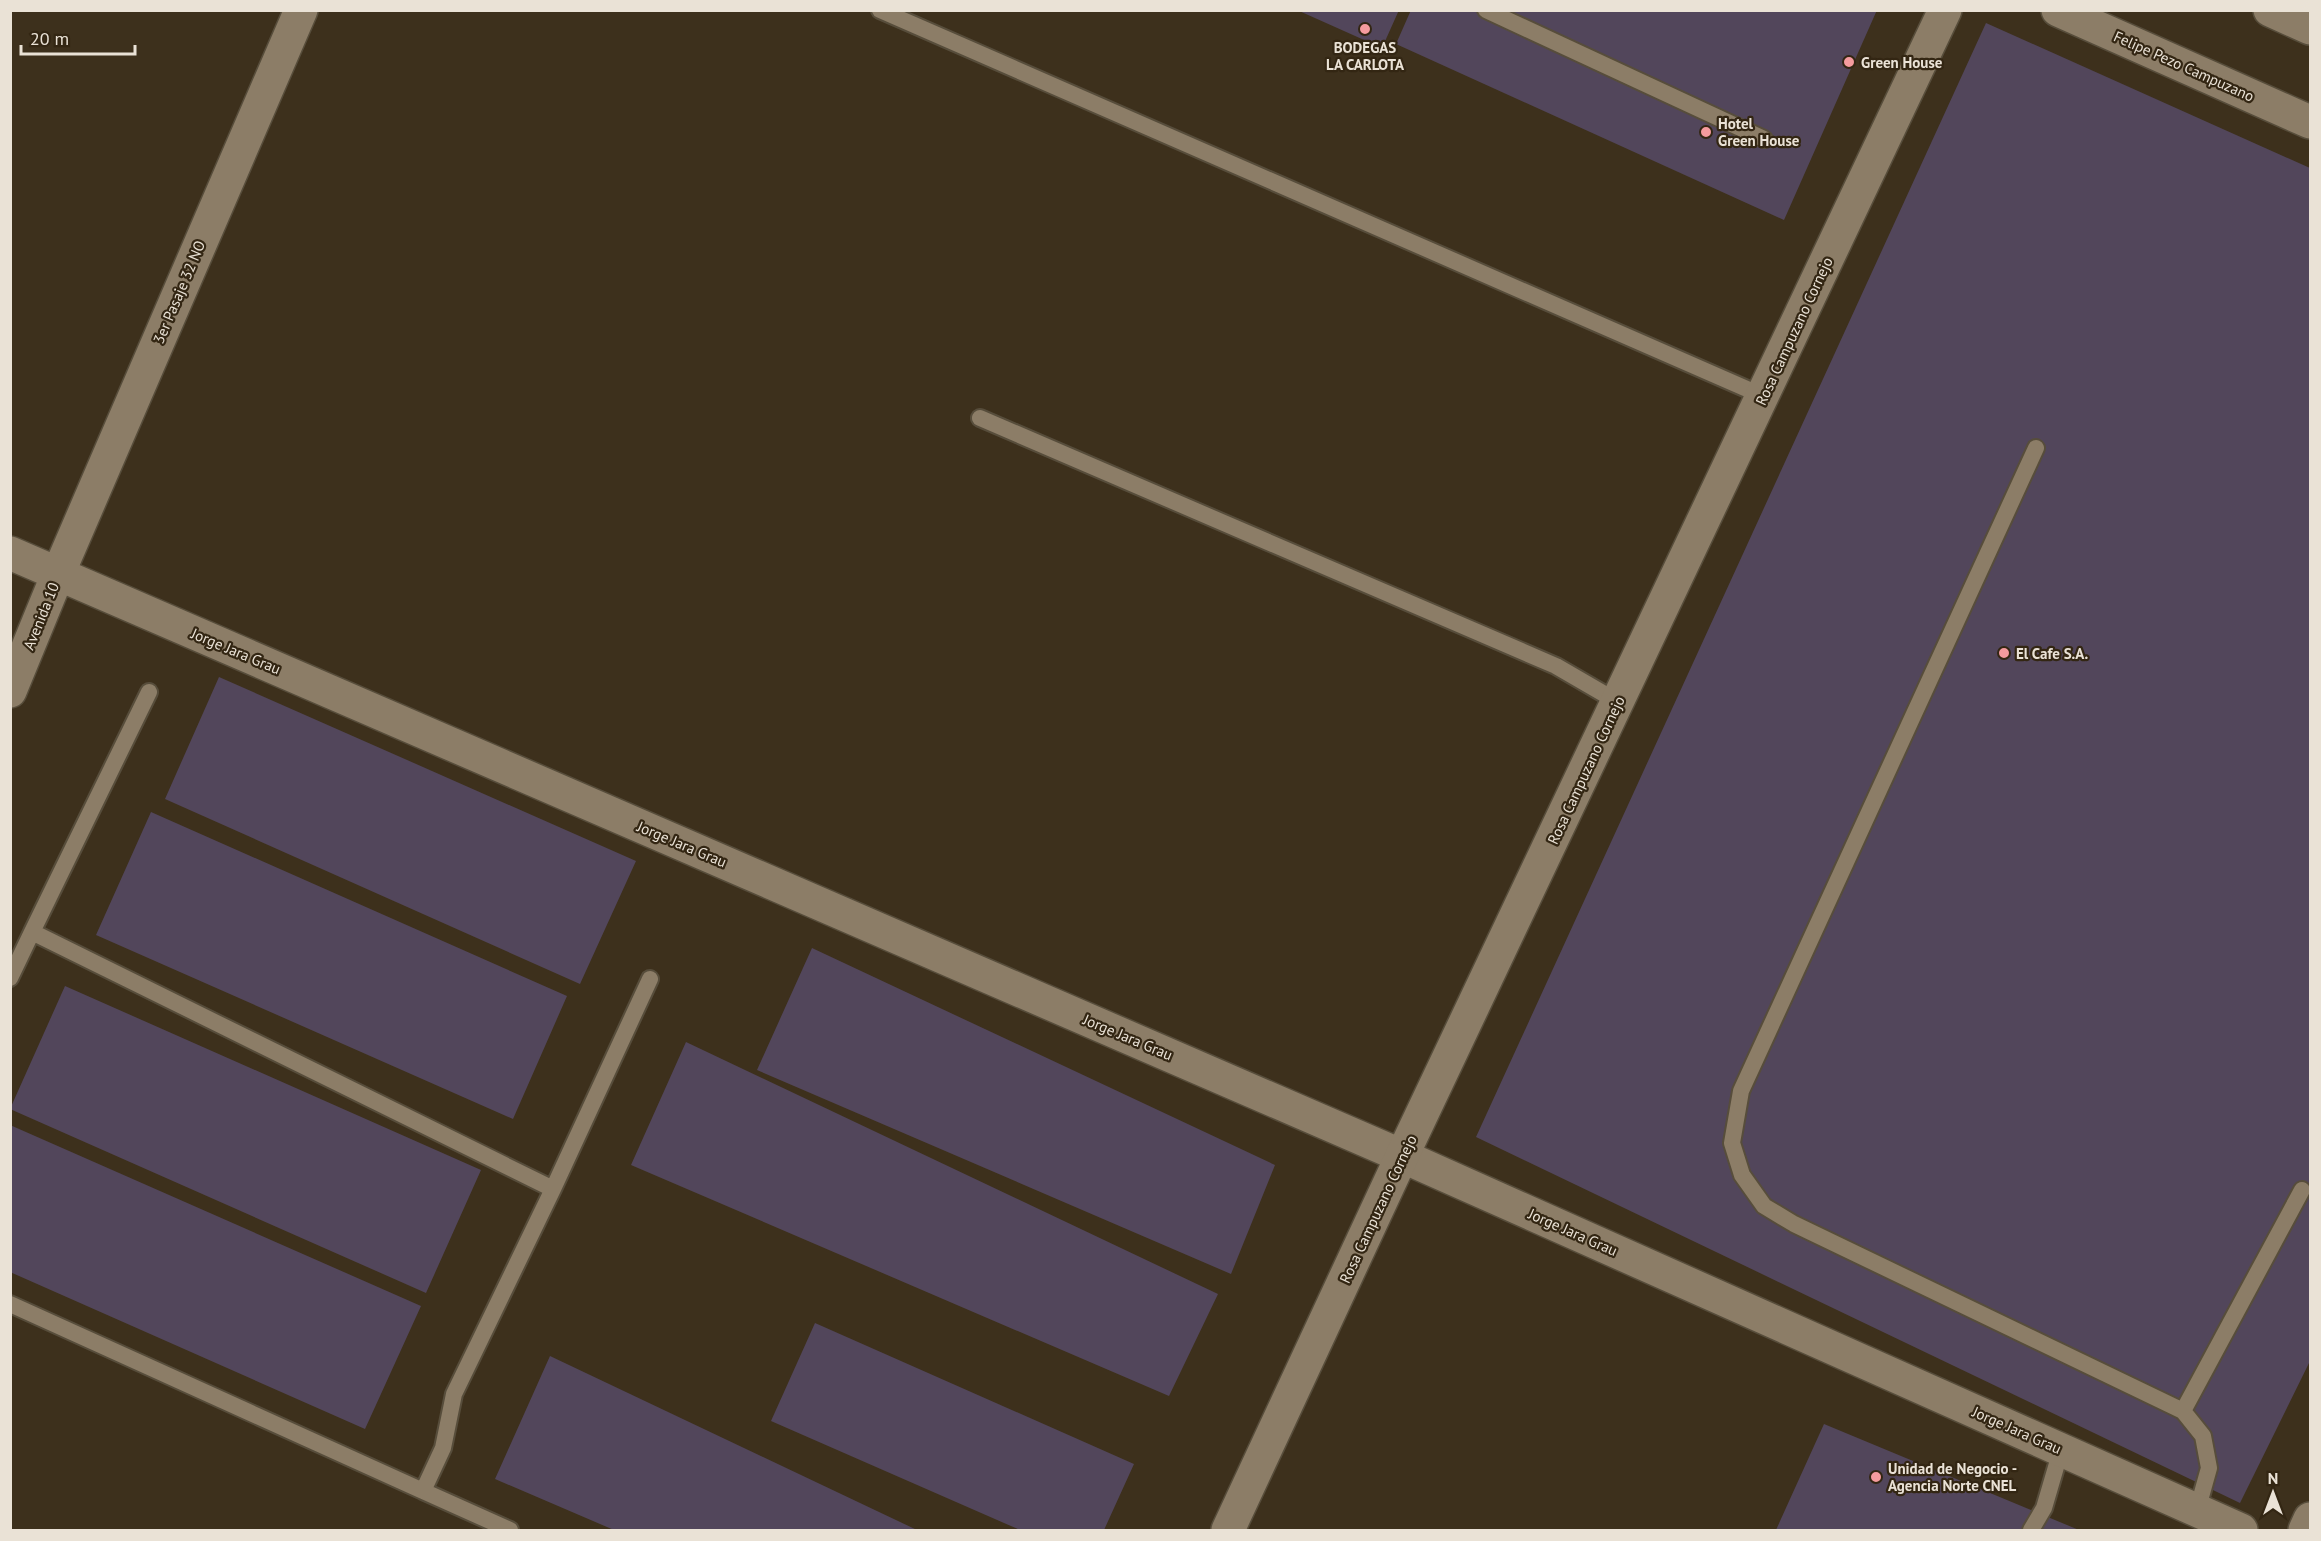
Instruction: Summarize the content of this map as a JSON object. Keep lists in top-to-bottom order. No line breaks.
{"streets":{"street":["Felipe Pezo Campuzano","3er Pasaje 32 NO","Rosa Campuzano Cornejo","Avenida 10","Jorge Jara Grau"]},"crossings":[["3er Pasaje 32 NO","Avenida 10"],["3er Pasaje 32 NO","Jorge Jara Grau"],["Rosa Campuzano Cornejo","Jorge Jara Grau"],["Avenida 10","Jorge Jara Grau"]],"places":["BODEGAS LA CARLOTA","Green House","Hotel Green House","El Cafe S.A.","Unidad de Negocio - Agencia Norte CNEL"],"scale_bar":"20 m","north":"top"}
